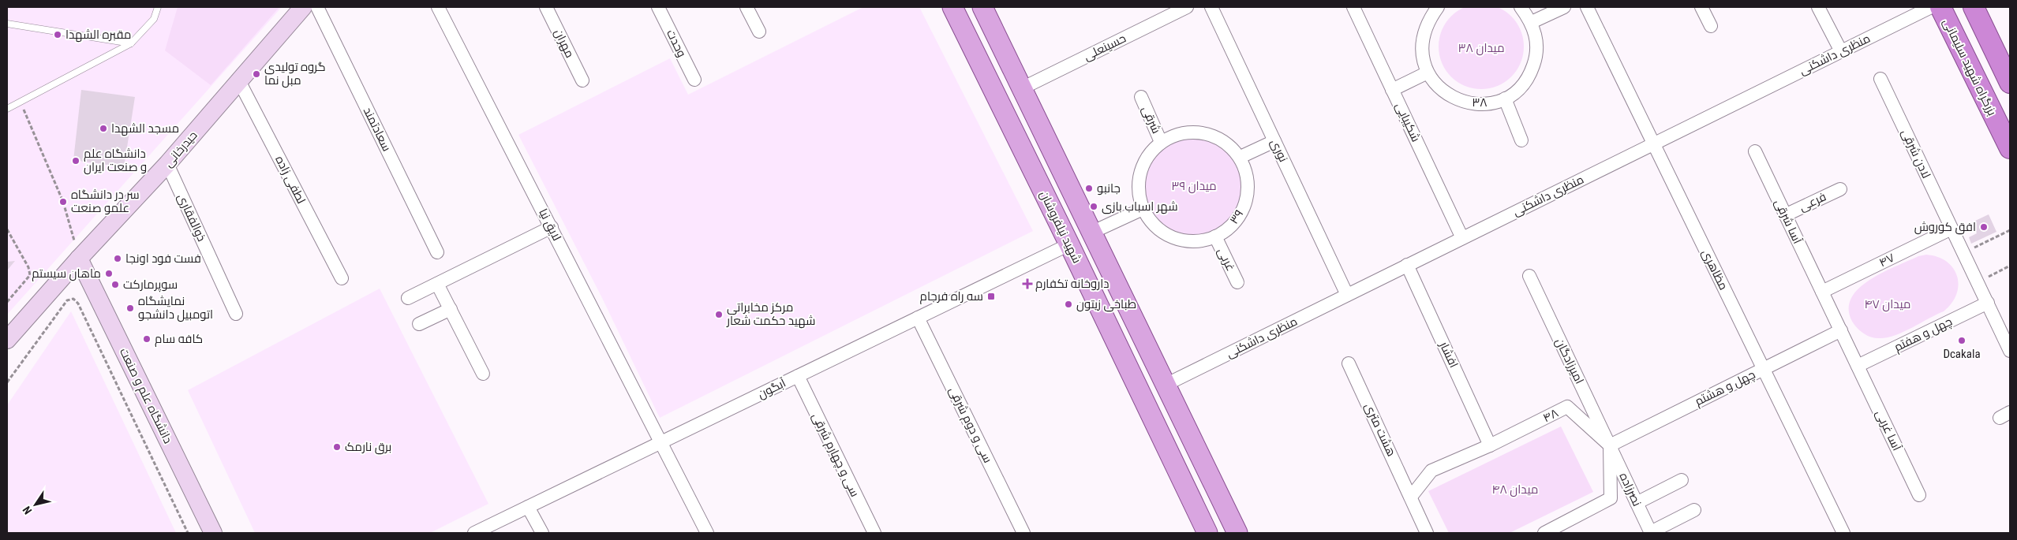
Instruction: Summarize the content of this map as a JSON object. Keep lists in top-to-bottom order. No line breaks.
{"streets":{"highway":["بزرگراه شهید سلیمانی"],"main road":["حیدرخانی","شهید نیلفروشان","دانشگاه علم و صنعت"],"street":["مهران","وحدت","حسینعلی","منظری داشکنی","۳۸","شرقی","شکیبایی","سعادتمند","نوری","لادن شرقی","لطفی زاده","فرعی","۳۹","ذوالفقاری","آسا شرقی","لایق نیا","غربی","۴۷","مظاهری","چهل و هفتم","افشار","امیرزادگان","چهل و هشتم","آبگون","۴۸","سی و دوم شرقی","هشت متری","آسا غربی","سی و چهارم شرقی","نصرزاده"]},"crossings":[["منظری داشکنی","شکیبایی"],["منظری داشکنی","نوری"],["منظری داشکنی","مظاهری"],["منظری داشکنی","افشار"],["شرقی","۳۹"],["شرقی","غربی"],["حیدرخانی","لطفی زاده"],["حیدرخانی","ذوالفقاری"],["حیدرخانی","دانشگاه علم و صنعت"],["لادن شرقی","۴۷"],["لادن شرقی","چهل و هفتم"],["فرعی","آسا شرقی"],["۳۹","غربی"],["آسا شرقی","۴۷"],["آسا شرقی","چهل و هشتم"],["آسا شرقی","آسا غربی"],["لایق نیا","آبگون"],["شهید نیلفروشان","آبگون"],["مظاهری","چهل و هشتم"],["چهل و هفتم","آسا غربی"],["افشار","۴۸"],["امیرزادگان","چهل و هشتم"],["امیرزادگان","۴۸"],["امیرزادگان","نصرزاده"],["چهل و هشتم","۴۸"],["چهل و هشتم","آسا غربی"],["چهل و هشتم","نصرزاده"],["آبگون","سی و دوم شرقی"],["آبگون","سی و چهارم شرقی"],["۴۸","هشت متری"],["۴۸","نصرزاده"]],"parks":["میدان ۳۸","میدان ۳۹","میدان ۴۷","میدان ۴۸"],"places":{"other":["مقبره الشهدا","گروه تولیدی مبل نما","مسجد الشهدا","دانشگاه علم و صنعت ایران","جانبو","سر در دانشگاه علمو صنعت","شهر اسباب بازی","افق کوروش","فست فود اونجا","ماهان سیستم","سوپرمارکت","طباخی زیتون","نمایشگاه اتومبیل دانشجو","مرکز مخابراتی شهید حکمت شعار","کافه سام","Dcakala","برق نارمک"],"health":["داروخانه تکفارم"],"transit":["سه راه فرجام"]},"north":"bottom left"}
